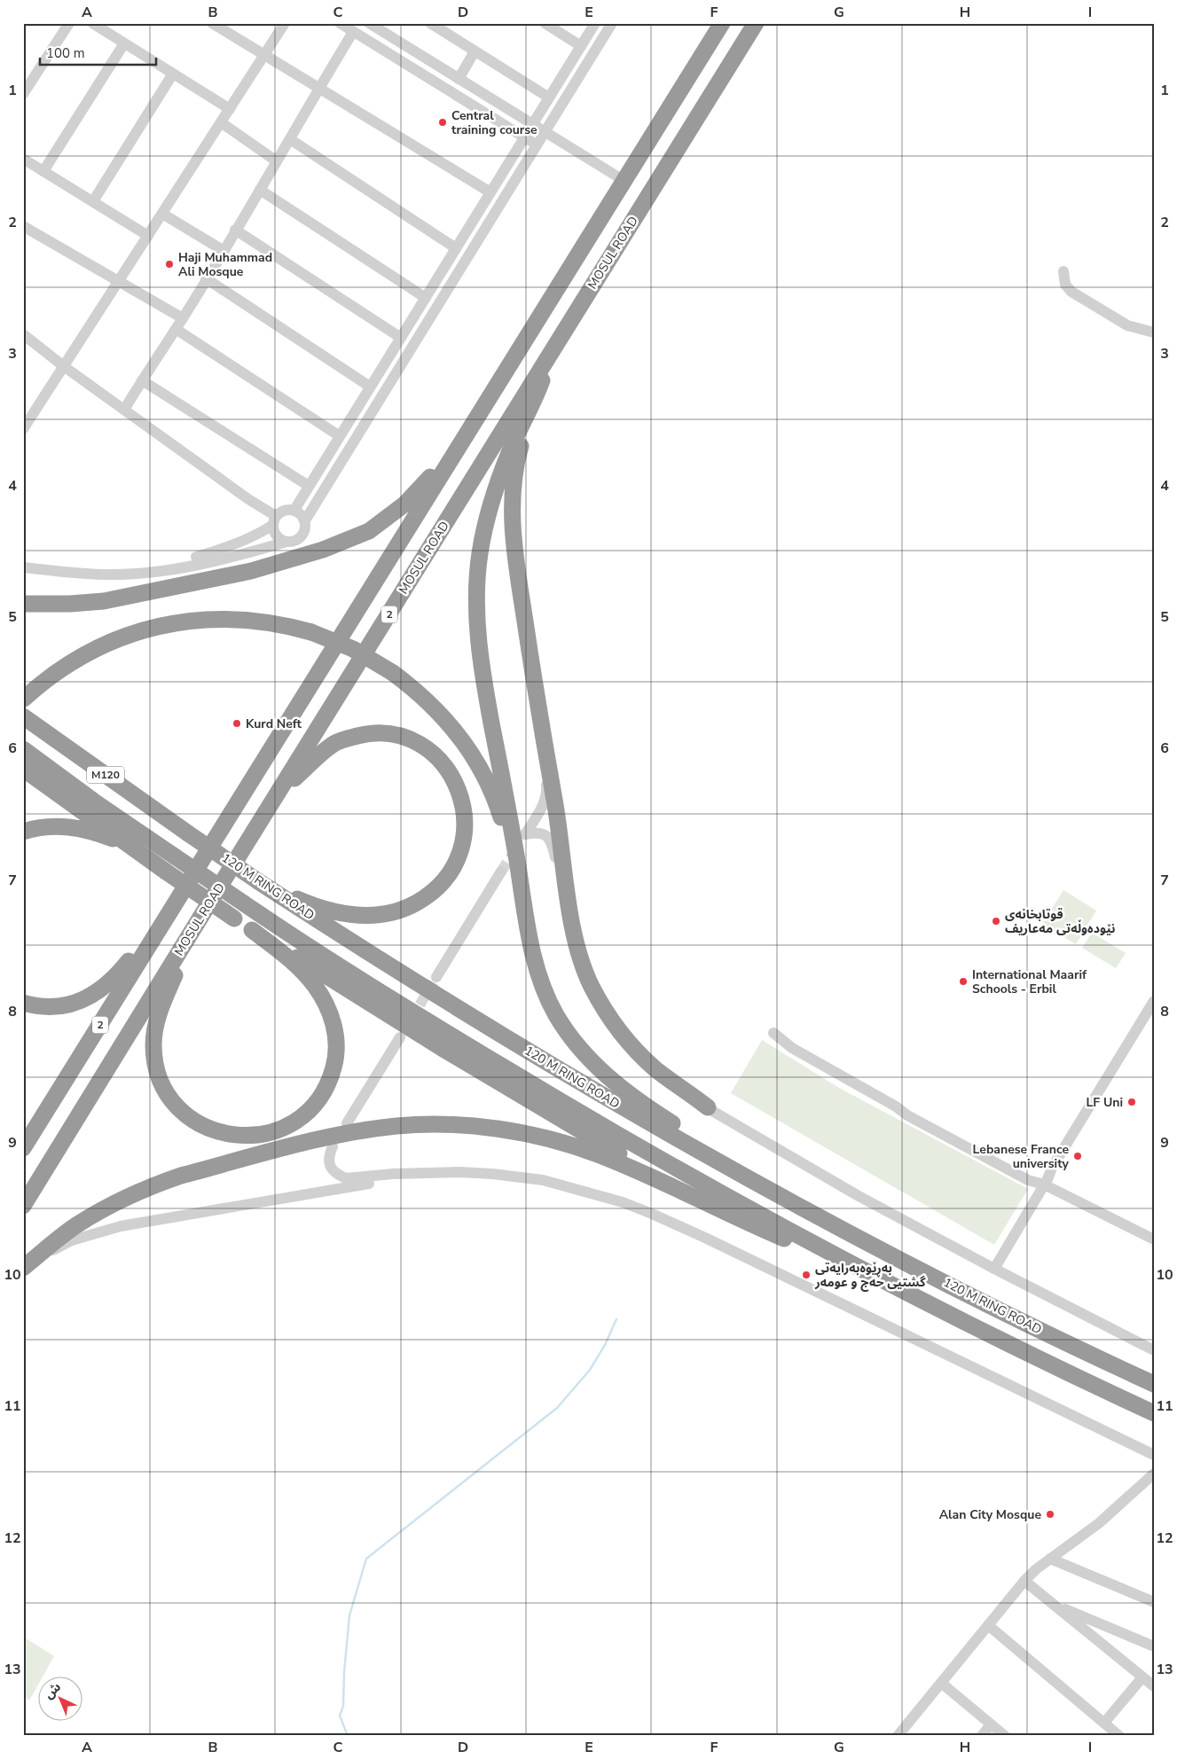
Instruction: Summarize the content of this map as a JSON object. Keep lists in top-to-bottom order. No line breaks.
{"streets":{"highway":["MOSUL ROAD","2","M120","120 M RING ROAD"]},"places":["Central training course","Haji Muhammad Ali Mosque","Kurd Neft","قوتابخانەی نێودەوڵەتی مەعاریف","International Maarif Schools - Erbil","LF Uni","Lebanese France university","بەڕێوەبەرایەتی گشتیی حەج و عومەر","Alan City Mosque"],"scale_bar":"100 m","north":"top left","grid":{"columns":["A","B","C","D","E","F","G","H","I"],"rows":["1","2","3","4","5","6","7","8","9","10","11","12","13"]}}
